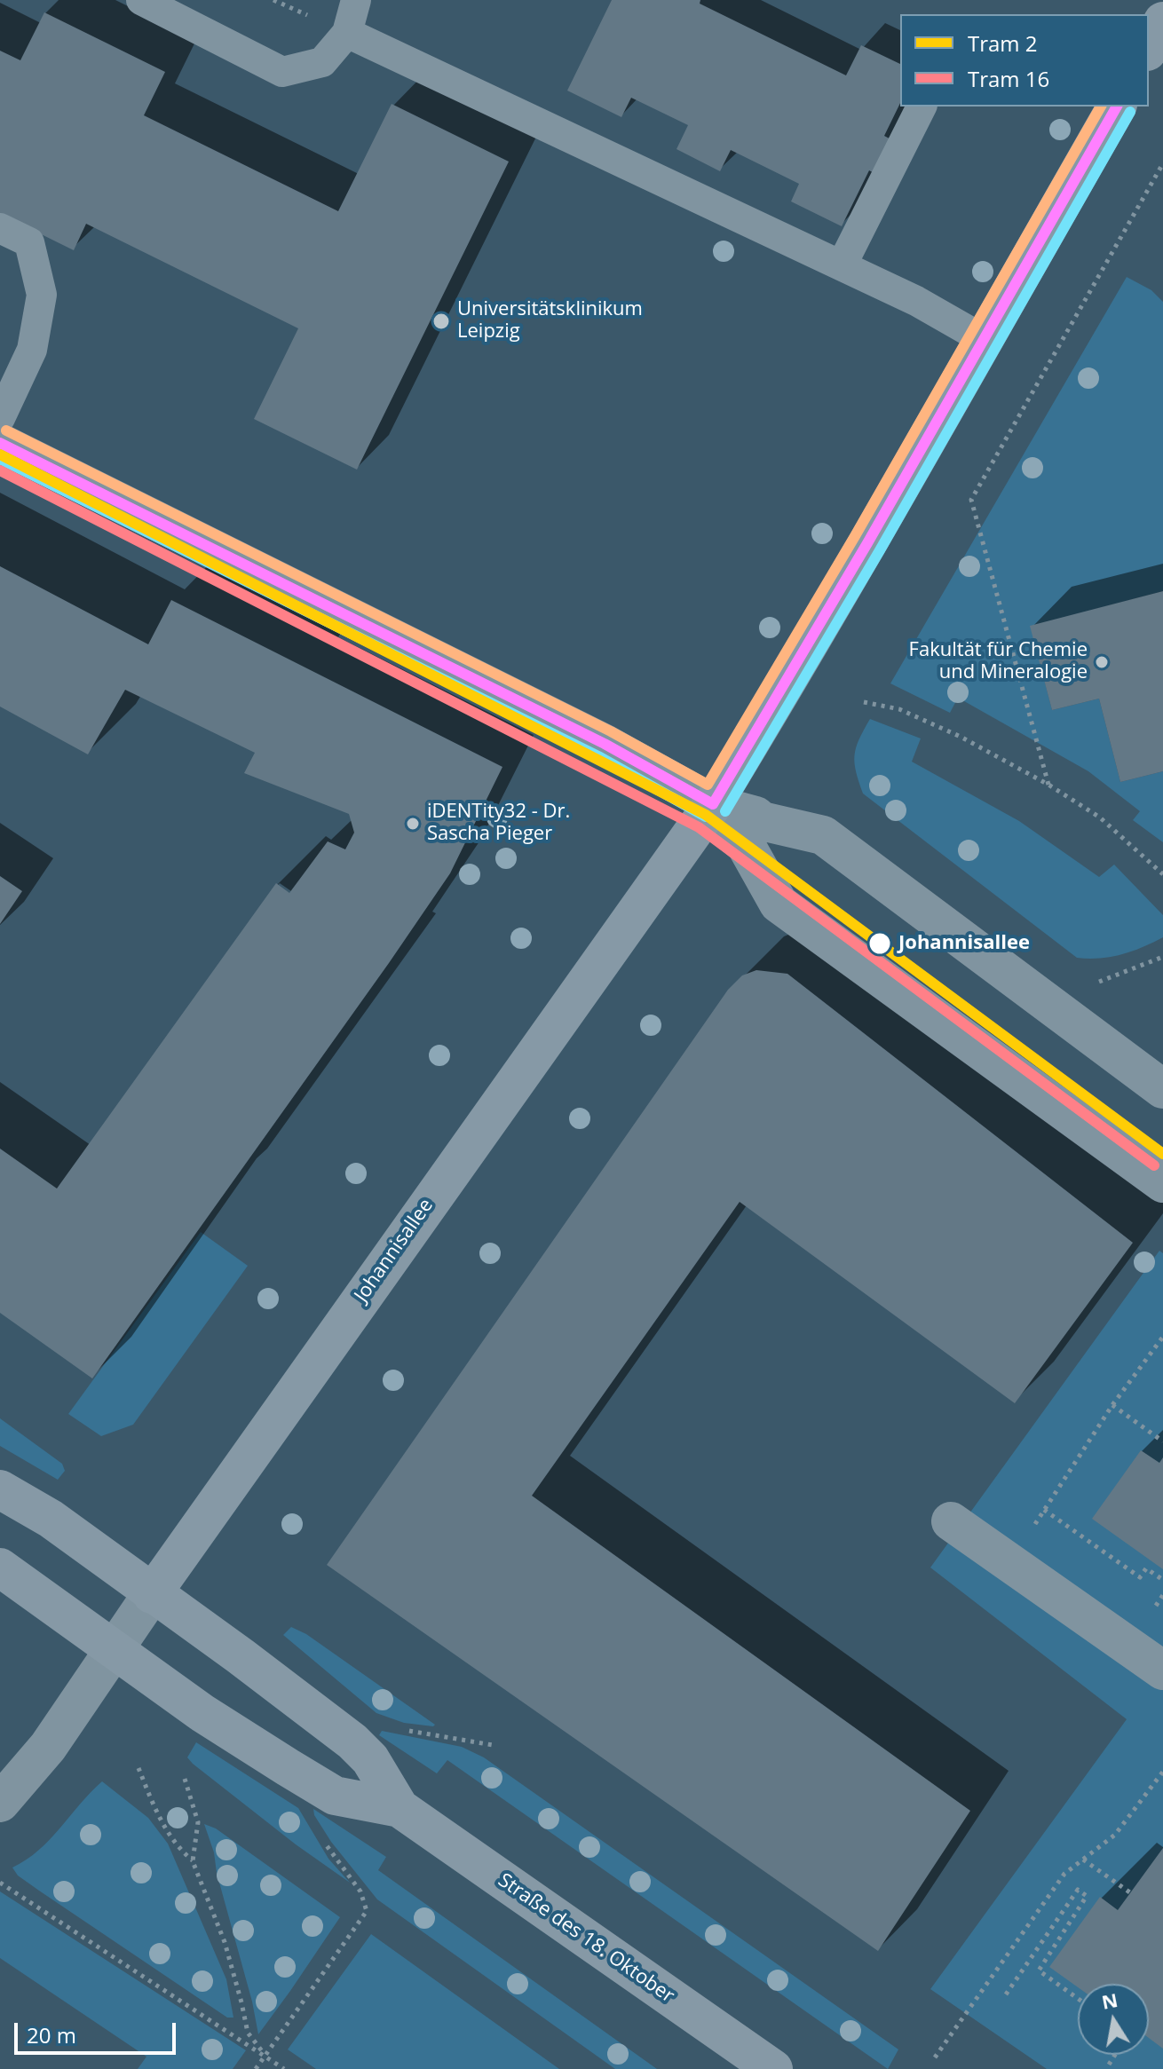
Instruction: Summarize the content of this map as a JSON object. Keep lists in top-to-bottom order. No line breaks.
{"streets":{"street":["Johannisallee","Straße des 18. Oktober"]},"crossings":[["Johannisallee","Straße des 18. Oktober"]],"places":["Universitätsklinikum Leipzig","Fakultät für Chemie und Mineralogie","iDENTity32 - Dr. Sascha Pieger","Johannisallee"],"lines":["tram line 2","tram line 16"],"legend":["Tram 2","Tram 16"],"scale_bar":"20 m","north":"top"}
